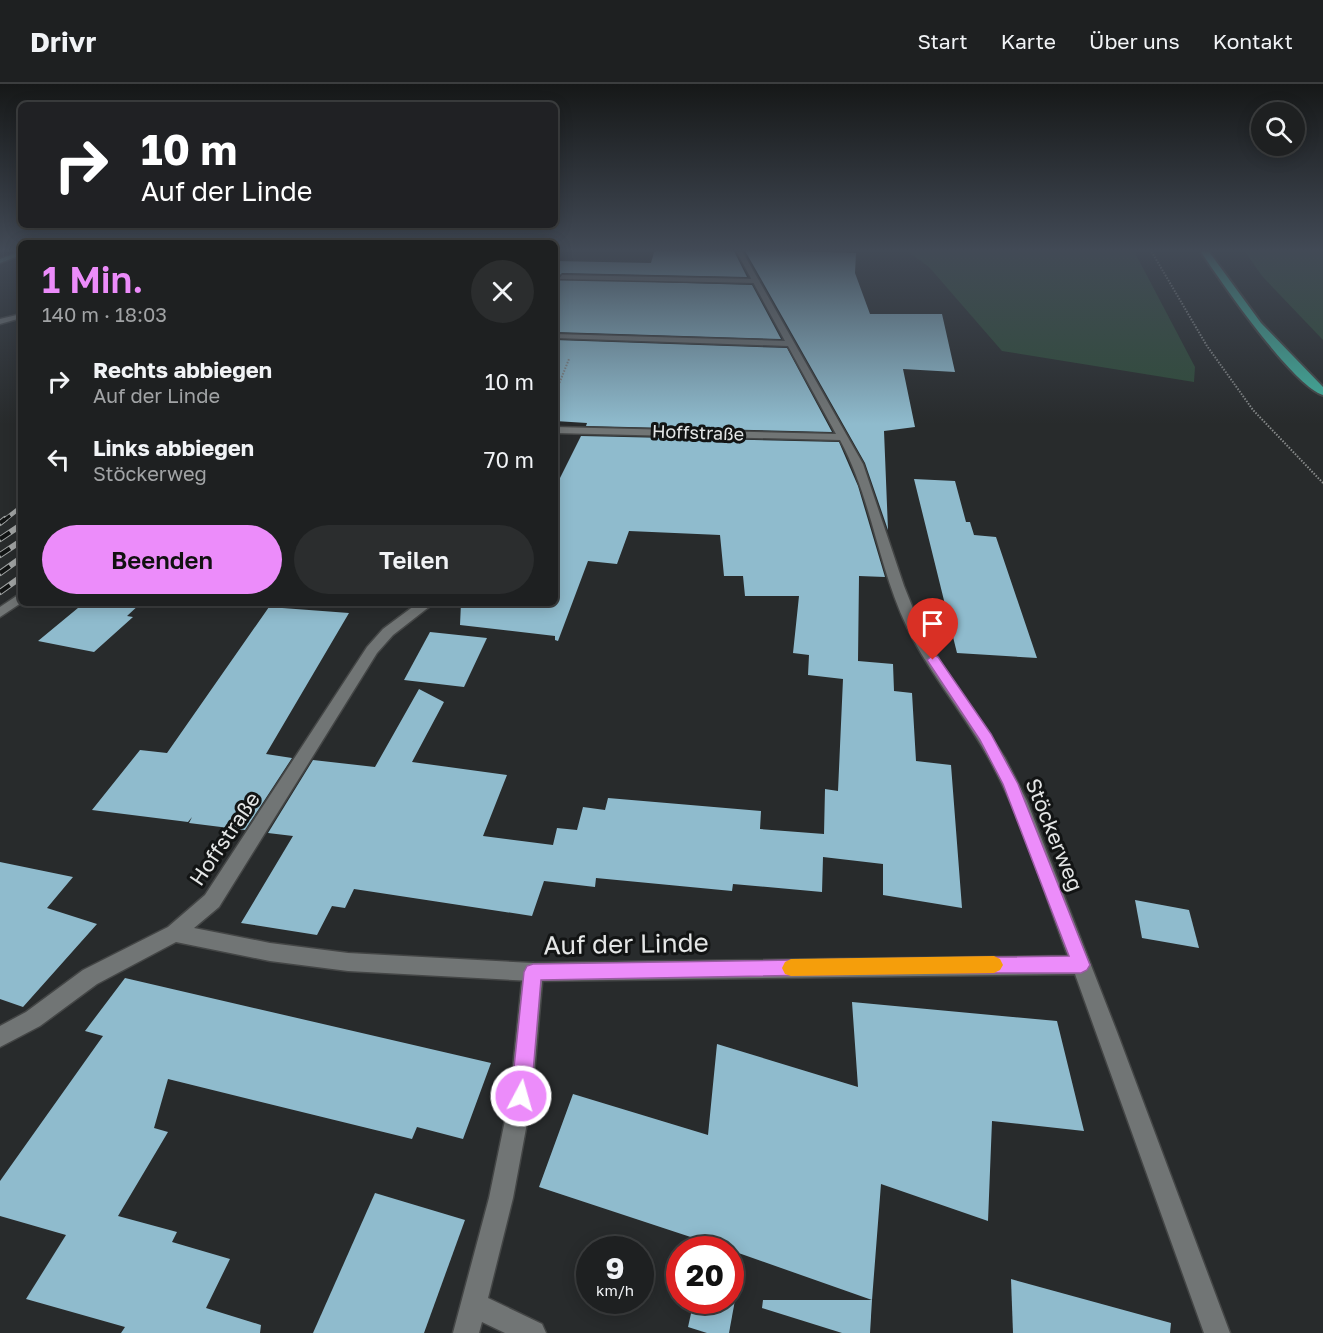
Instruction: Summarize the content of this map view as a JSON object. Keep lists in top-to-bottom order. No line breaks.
{"streets":{"street":["Hoffstraße","Stöckerweg","Auf der Linde"]},"crossings":[["Hoffstraße","Stöckerweg"],["Hoffstraße","Auf der Linde"],["Stöckerweg","Auf der Linde"]],"page":{"header":"Drivr","nav":["Start","Karte","Über uns","Kontakt"],"turn":["10 m","Auf der Linde"],"heading":["1 Min.","140 m · 18:03"],"list":[{"name":"Rechts abbiegen","note":"Auf der Linde","value":"10 m"},{"name":"Links abbiegen","note":"Stöckerweg","value":"70 m"}],"buttons":["Beenden","Teilen"],"speed":"9 km/h","limit":"20"}}
